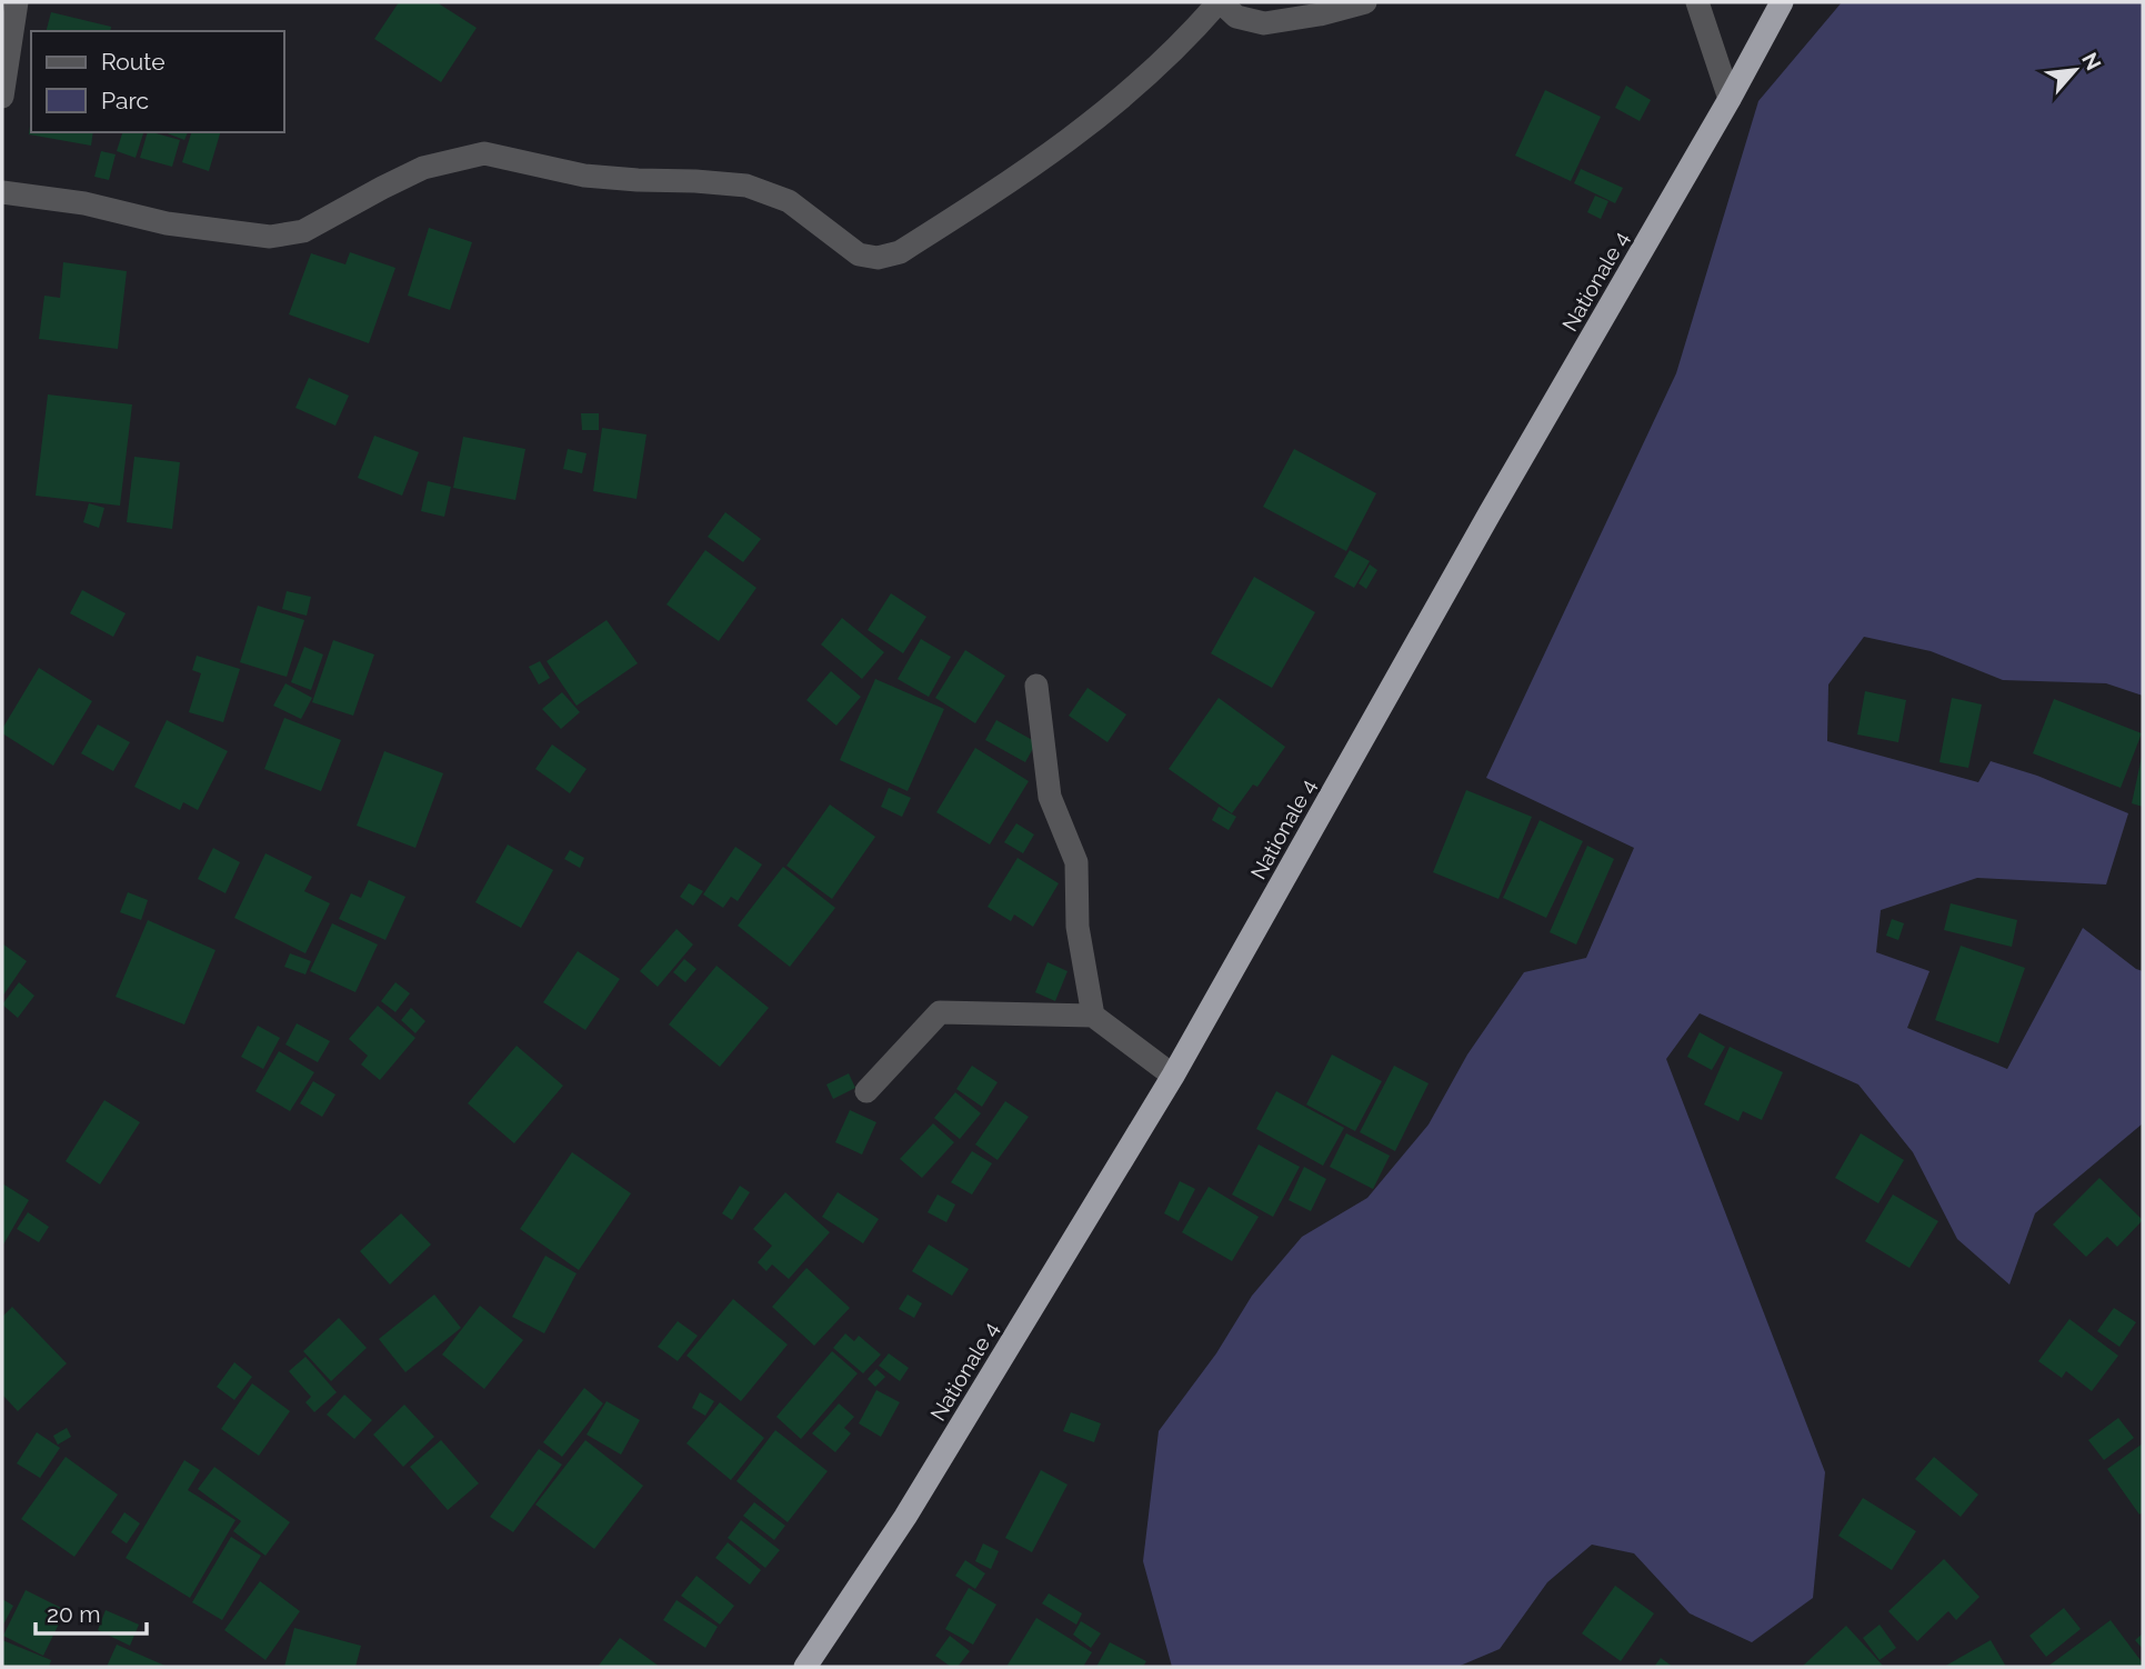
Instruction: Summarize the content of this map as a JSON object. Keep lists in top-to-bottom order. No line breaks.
{"streets":{"highway":["Nationale 4"]},"legend":["Route","Parc"],"scale_bar":"20 m","north":"top right"}
